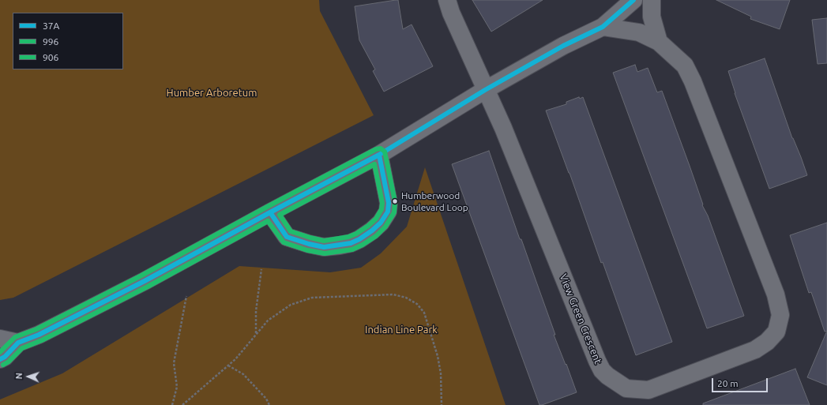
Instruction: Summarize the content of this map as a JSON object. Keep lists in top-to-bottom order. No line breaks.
{"streets":{"street":["View Green Crescent"]},"parks":["Humber Arboretum","Indian Line Park"],"places":["Humberwood Boulevard Loop"],"lines":["transit line 37A","transit line 906","transit line 996"],"legend":["37A","996","906"],"scale_bar":"20 m","north":"left"}
